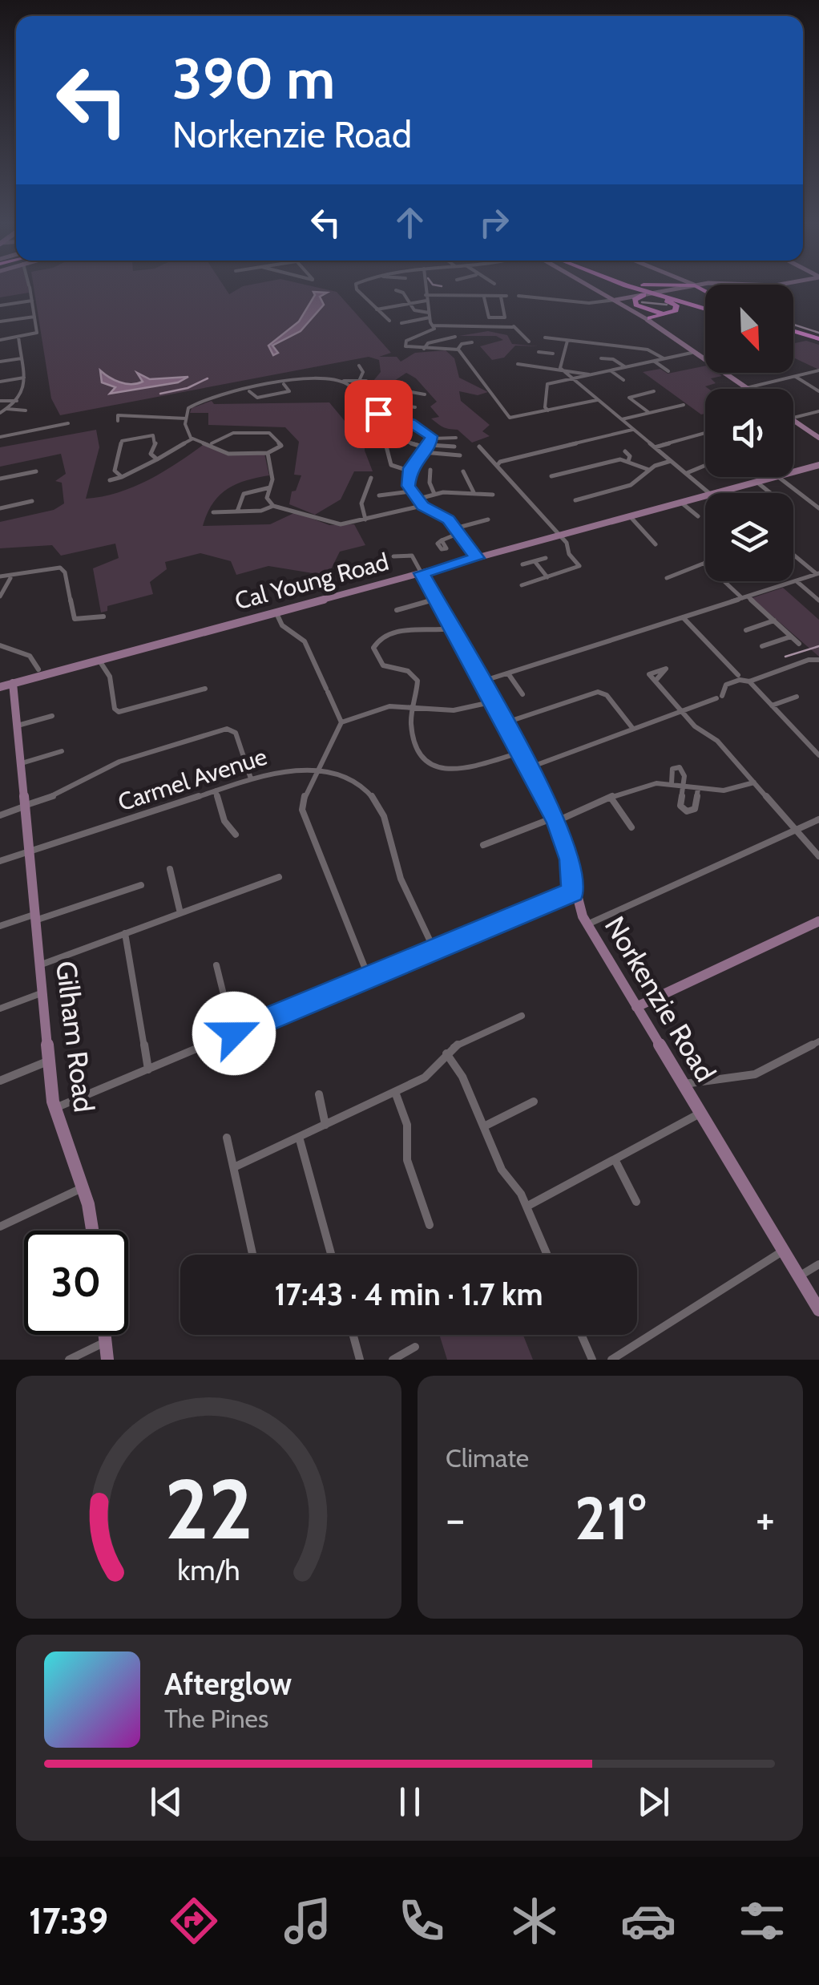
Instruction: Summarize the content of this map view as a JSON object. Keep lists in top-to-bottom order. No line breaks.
{"streets":{"main road":["Cal Young Road","Norkenzie Road","Gilham Road"],"street":["Carmel Avenue"]},"crossings":[["Cal Young Road","Norkenzie Road"],["Cal Young Road","Gilham Road"],["Carmel Avenue","Gilham Road"]],"north":"bottom right","page":{"turn":["390 m","Norkenzie Road"],"limit":"30","trip":"17:43 · 4 min · 1.7 km","tile":"Climate","heat":["−","21°","+"],"song":["Afterglow","The Pines"],"tabs":"17:39","gauge":["22","km/h"]}}
